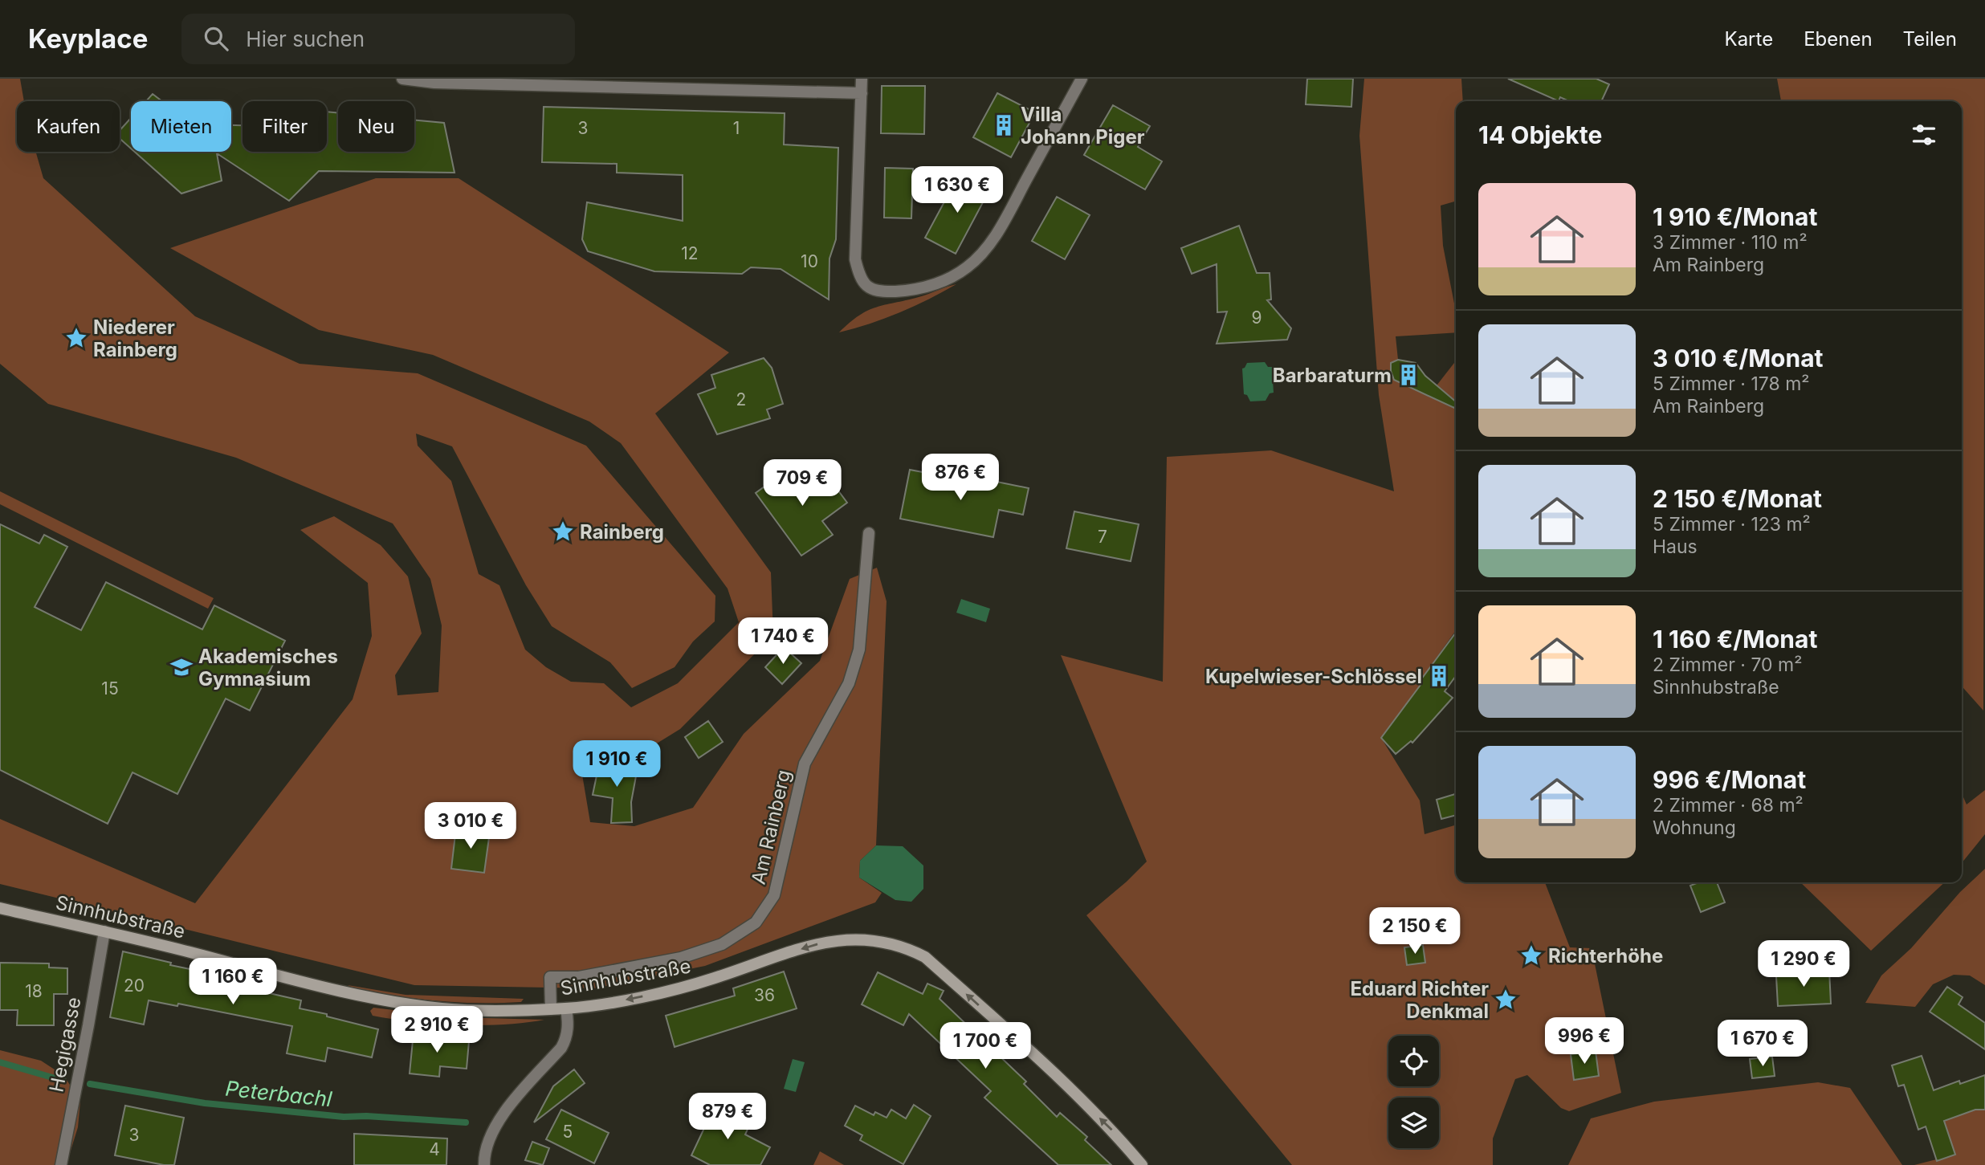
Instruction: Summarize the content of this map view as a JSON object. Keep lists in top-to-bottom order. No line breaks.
{"streets":{"street":["Am Rainberg","Sinnhubstraße","Hegigasse"]},"crossings":[["Am Rainberg","Sinnhubstraße"],["Sinnhubstraße","Hegigasse"]],"one_way":["Sinnhubstraße"],"water":["Peterbachl"],"places":{"building":["Villa Johann Piger","Barbaraturm","Kupelwieser-Schlössel"],"place":["Niederer Rainberg","Rainberg","Richterhöhe","Eduard Richter Denkmal"],"school or university":["Akademisches Gymnasium"]},"house_numbers":["3","1","12","10","9","2","7","15","20","18","36","5","3","4"],"page":{"header":"Keyplace","search":"Hier suchen","nav":["Karte","Ebenen","Teilen"],"chip":["Kaufen","Mieten","Filter","Neu"],"heading":"14 Objekte","price":["1 630 €","876 €","709 €","1 740 €","1 910 €","3 010 €","2 150 €","1 290 €","1 160 €","2 910 €","996 €","1 670 €","1 700 €","879 €"],"list":[{"name":"1 910 €/Monat","note":"3 Zimmer · 110 m² · Am Rainberg"},{"name":"3 010 €/Monat","note":"5 Zimmer · 178 m² · Am Rainberg"},{"name":"2 150 €/Monat","note":"5 Zimmer · 123 m² · Haus"},{"name":"1 160 €/Monat","note":"2 Zimmer · 70 m² · Sinnhubstraße"},{"name":"996 €/Monat","note":"2 Zimmer · 68 m² · Wohnung"}]}}
